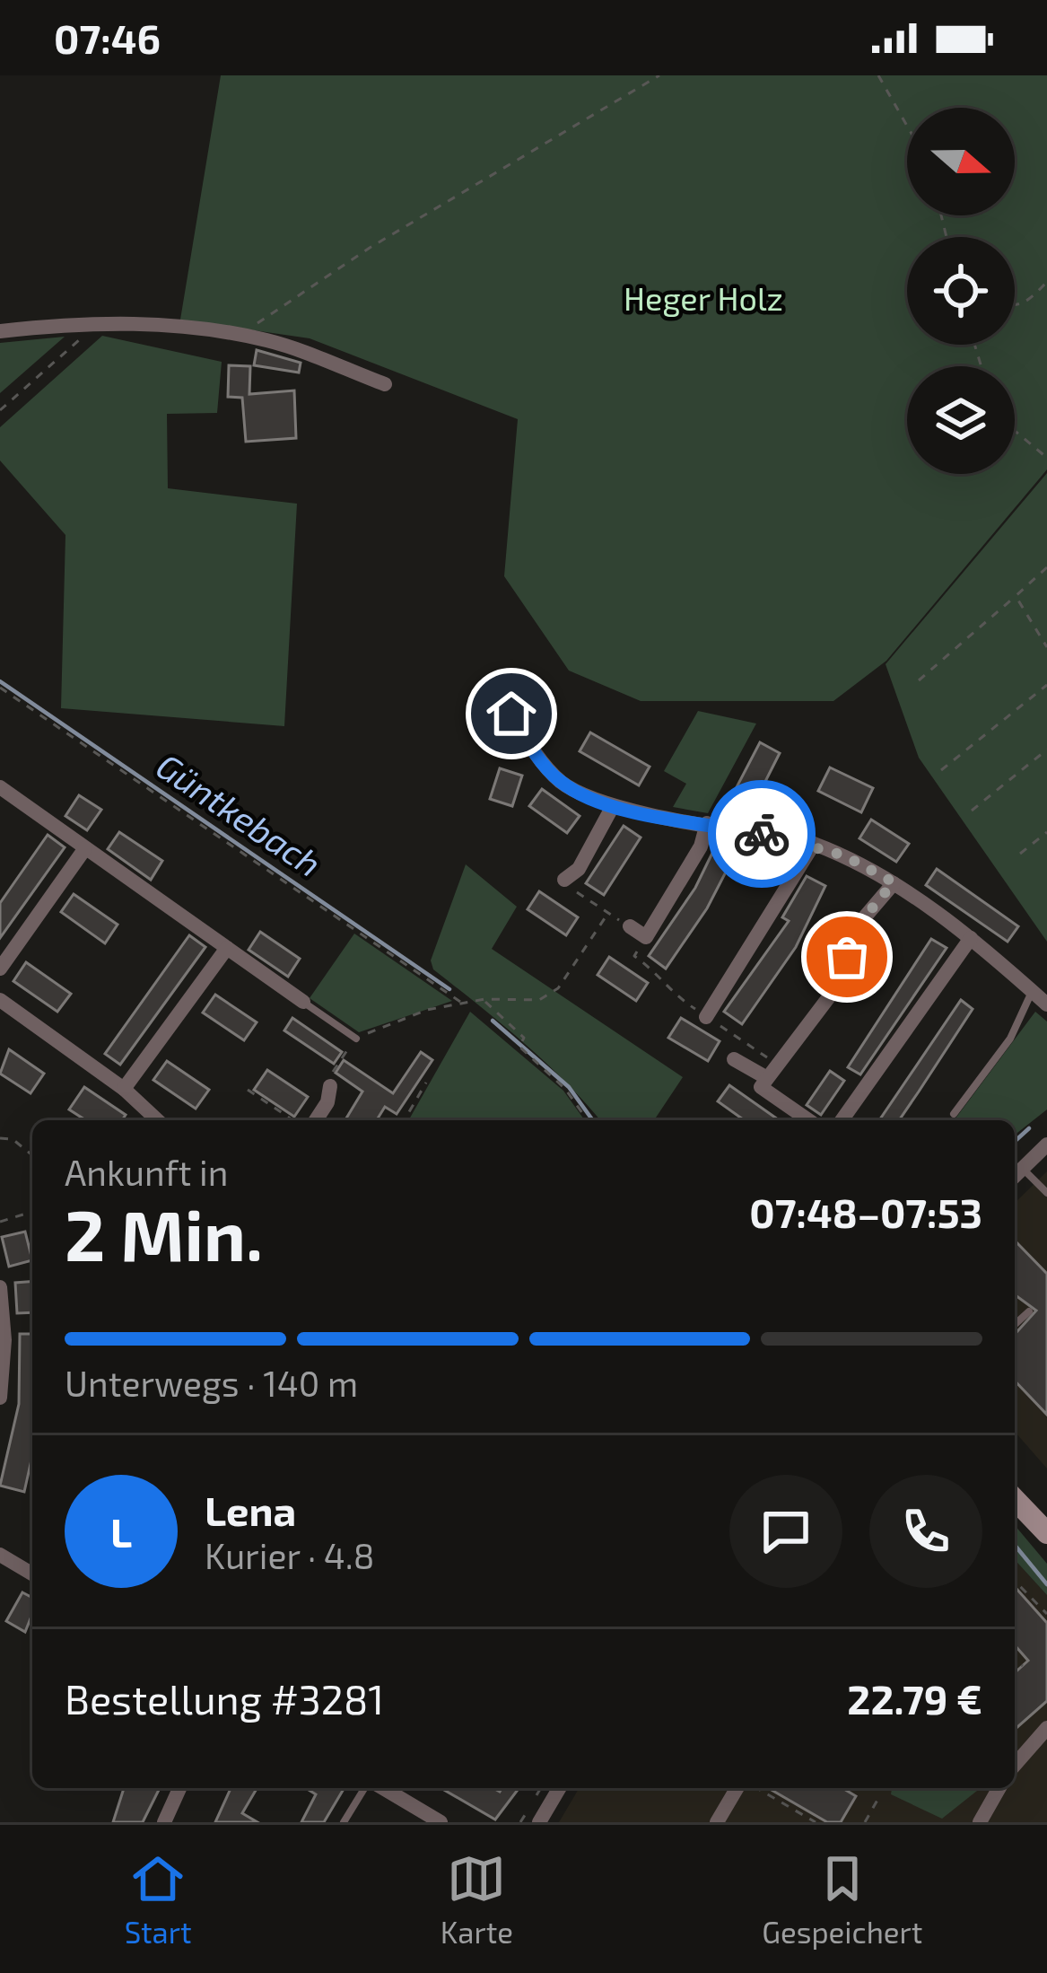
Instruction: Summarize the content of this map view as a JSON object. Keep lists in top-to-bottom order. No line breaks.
{"water":["Güntkebach"],"parks":["Heger Holz"],"north":"right","page":{"status":"07:46","heading":["2 Min.","Ankunft in","07:48–07:53"],"panel":["Lena","Kurier · 4.8","Bestellung #3281","22.79 €"],"bar":"Unterwegs · 140 m","round":"L","tabs":["Start","Karte","Gespeichert"]}}
